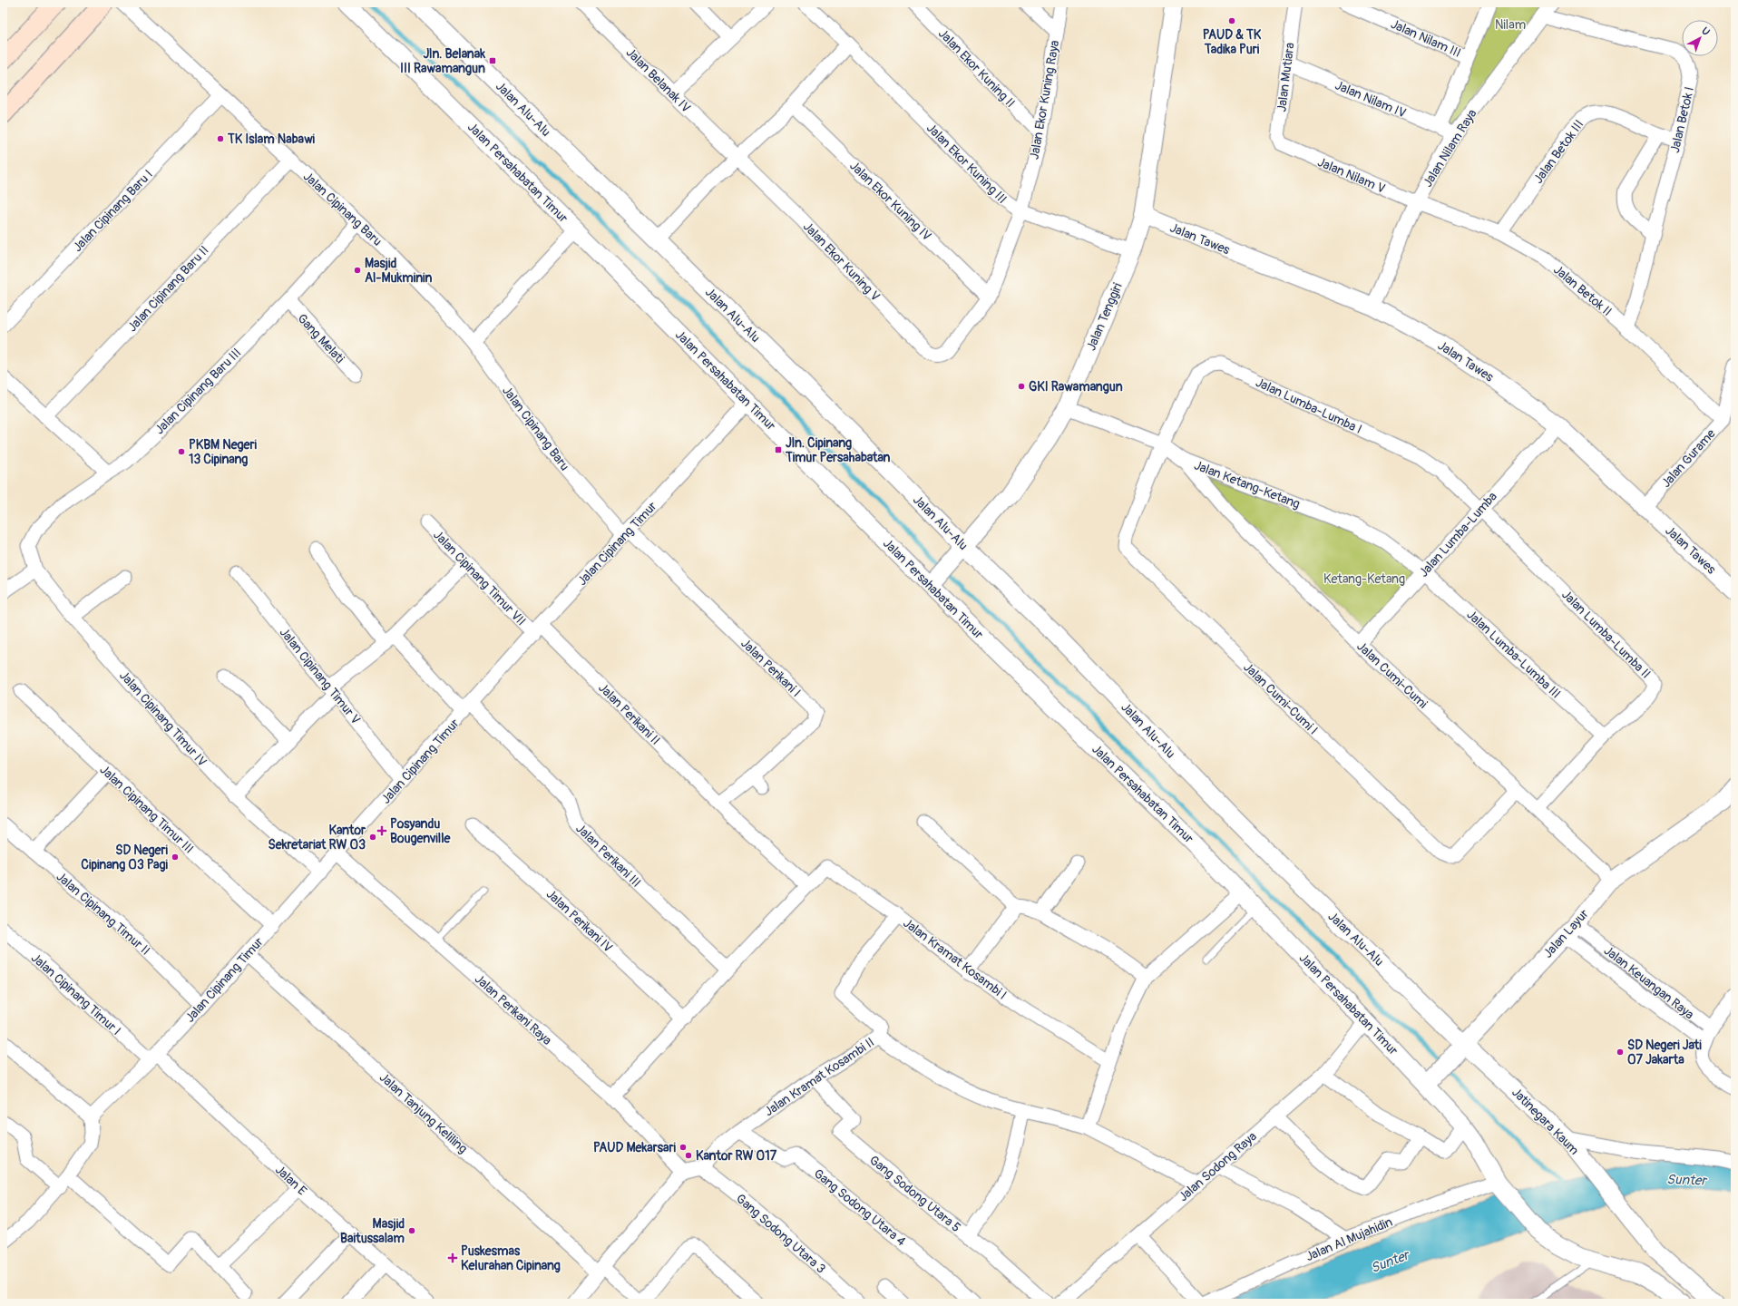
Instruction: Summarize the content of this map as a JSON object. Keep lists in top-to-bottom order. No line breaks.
{"streets":{"street":["Jalan Nilam III","Jalan Ekor Kuning II","Jalan Mutiara","Jalan Belanak IV","Jalan Nilam IV","Jalan Ekor Kuning Raya","Jalan Alu-Alu","Jalan Betok I","Jalan Nilam Raya","Jalan Betok III","Jalan Ekor Kuning III","Jalan Persahabatan Timur","Jalan Nilam V","Jalan Ekor Kuning IV","Jalan Cipinang Baru","Jalan Cipinang Baru I","Jalan Tawes","Jalan Ekor Kuning V","Jalan Cipinang Baru II","Jalan Betok II","Jalan Tenggiri","Gang Melati","Jalan Cipinang Baru III","Jalan Lumba-Lumba I","Jalan Gurame","Jalan Ketang-Ketang","Jalan Lumba-Lumba","Jalan Cipinang Timur","Jalan Cipinang Timur VII","Jalan Lumba-Lumba II","Jalan Lumba-Lumba III","Jalan Perikani I","Jalan Cumi-Cumi","Jalan Cipinang Timur V","Jalan Cumi-Cumi I","Jalan Perikani II","Jalan Cipinang Timur IV","Jalan Cipinang Timur III","Jalan Perikani III","Jalan Cipinang Timur II","Jalan Perikani IV","Jalan Layur","Jalan Kramat Kosambi I","Jalan Keuangan Raya","Jalan Cipinang Timur I","Jalan Perikani Raya","Jalan Kramat Kosambi II","Jalan Tanjung Keliling","Jatinegara Kaum","Jalan Sodong Raya","Jalan E","Gang Sodong Utara 5","Gang Sodong Utara 4","Gang Sodong Utara 3","Jalan Al Mujahidin"]},"crossings":[["Jalan Ekor Kuning II","Jalan Ekor Kuning Raya"],["Jalan Mutiara","Jalan Nilam IV"],["Jalan Mutiara","Jalan Nilam V"],["Jalan Belanak IV","Jalan Ekor Kuning V"],["Jalan Nilam IV","Jalan Nilam Raya"],["Jalan Ekor Kuning Raya","Jalan Ekor Kuning III"],["Jalan Ekor Kuning Raya","Jalan Ekor Kuning IV"],["Jalan Ekor Kuning Raya","Jalan Ekor Kuning V"],["Jalan Alu-Alu","Jalan Tenggiri"],["Jalan Alu-Alu","Jalan Layur"],["Jalan Alu-Alu","Jatinegara Kaum"],["Jalan Betok I","Jalan Nilam Raya"],["Jalan Betok I","Jalan Betok III"],["Jalan Betok I","Jalan Betok II"],["Jalan Nilam Raya","Jalan Nilam V"],["Jalan Nilam Raya","Jalan Tawes"],["Jalan Nilam Raya","Jalan Betok II"],["Jalan Betok III","Jalan Betok II"],["Jalan Ekor Kuning III","Jalan Tenggiri"],["Jalan Persahabatan Timur","Jalan Tenggiri"],["Jalan Persahabatan Timur","Jalan Cipinang Timur"],["Jalan Persahabatan Timur","Jalan Layur"],["Jalan Persahabatan Timur","Jalan Sodong Raya"],["Jalan Persahabatan Timur","Jalan Al Mujahidin"],["Jalan Nilam V","Jalan Betok II"],["Jalan Cipinang Baru","Jalan Cipinang Baru I"],["Jalan Cipinang Baru","Jalan Cipinang Baru II"],["Jalan Cipinang Baru","Jalan Cipinang Baru III"],["Jalan Cipinang Baru","Jalan Cipinang Timur"],["Jalan Cipinang Baru","Jalan Perikani I"],["Jalan Tawes","Jalan Tenggiri"],["Jalan Tawes","Jalan Gurame"],["Jalan Tawes","Jalan Lumba-Lumba"],["Jalan Betok II","Jalan Gurame"],["Jalan Tenggiri","Jalan Ketang-Ketang"],["Gang Melati","Jalan Cipinang Baru III"],["Jalan Cipinang Baru III","Jalan Cipinang Timur IV"],["Jalan Lumba-Lumba I","Jalan Ketang-Ketang"],["Jalan Lumba-Lumba I","Jalan Lumba-Lumba"],["Jalan Lumba-Lumba I","Jalan Lumba-Lumba II"],["Jalan Lumba-Lumba I","Jalan Cumi-Cumi I"],["Jalan Ketang-Ketang","Jalan Lumba-Lumba"],["Jalan Ketang-Ketang","Jalan Lumba-Lumba III"],["Jalan Ketang-Ketang","Jalan Cumi-Cumi"],["Jalan Ketang-Ketang","Jalan Cumi-Cumi I"],["Jalan Lumba-Lumba","Jalan Lumba-Lumba II"],["Jalan Lumba-Lumba","Jalan Lumba-Lumba III"],["Jalan Lumba-Lumba","Jalan Cumi-Cumi"],["Jalan Cipinang Timur","Jalan Cipinang Timur VII"],["Jalan Cipinang Timur","Jalan Perikani I"],["Jalan Cipinang Timur","Jalan Cipinang Timur V"],["Jalan Cipinang Timur","Jalan Perikani II"],["Jalan Cipinang Timur","Jalan Cipinang Timur IV"],["Jalan Cipinang Timur","Jalan Cipinang Timur III"],["Jalan Cipinang Timur","Jalan Perikani III"],["Jalan Cipinang Timur","Jalan Cipinang Timur II"],["Jalan Cipinang Timur","Jalan Cipinang Timur I"],["Jalan Cipinang Timur","Jalan Perikani Raya"],["Jalan Cipinang Timur","Jalan Tanjung Keliling"],["Jalan Cipinang Timur","Jalan E"],["Jalan Cipinang Timur VII","Jalan Perikani II"],["Jalan Lumba-Lumba II","Jalan Lumba-Lumba III"],["Jalan Lumba-Lumba II","Jalan Cumi-Cumi"],["Jalan Perikani I","Jalan Perikani II"],["Jalan Cumi-Cumi","Jalan Cumi-Cumi I"],["Jalan Cumi-Cumi","Jalan Layur"],["Jalan Perikani II","Jalan Kramat Kosambi I"],["Jalan Layur","Jalan Keuangan Raya"],["Jalan Layur","Jatinegara Kaum"],["Jalan Cipinang Timur I","Jalan E"],["Jalan Kramat Kosambi II","Jalan Sodong Raya"],["Jalan Kramat Kosambi II","Gang Sodong Utara 5"],["Jalan Kramat Kosambi II","Gang Sodong Utara 4"],["Jalan Kramat Kosambi II","Gang Sodong Utara 3"]],"water":["Sunter"],"parks":["Nilam","Ketang-Ketang"],"places":{"other":["PAUD & TK Tadika Puri","TK Islam Nabawi","Masjid Al-Mukminin","GKI Rawamangun","PKBM Negeri 13 Cipinang","Kantor Sekretariat RW 03","SD Negeri Cipinang 03 Pagi","SD Negeri Jati 07 Jakarta","PAUD Mekarsari","Kantor RW 017","Masjid Baitussalam"],"transit":["Jln. Belanak III Rawamangun","Jln. Cipinang Timur Persahabatan"],"health":["Posyandu Bougenville","Puskesmas Kelurahan Cipinang"]},"north":"top right"}
